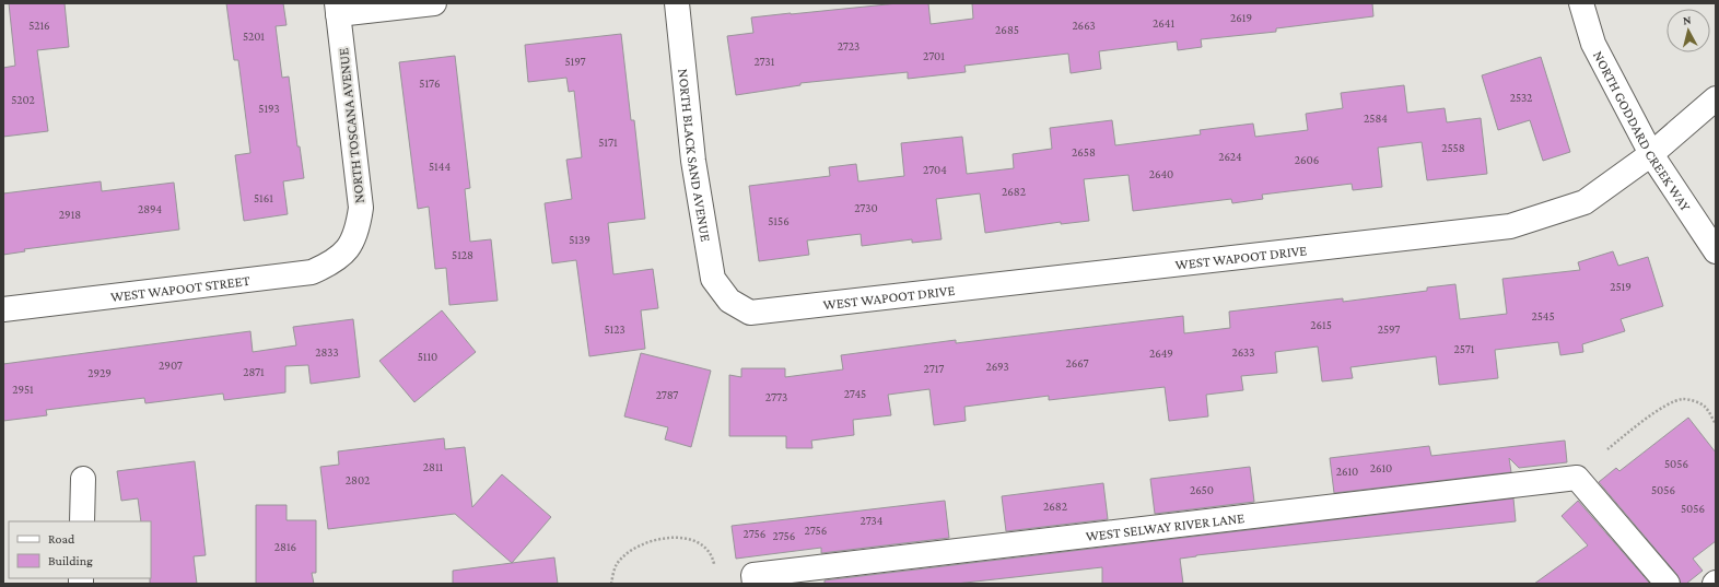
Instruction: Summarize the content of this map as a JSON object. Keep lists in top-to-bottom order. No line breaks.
{"streets":{"street":["NORTH TOSCANA AVENUE","NORTH GODDARD CREEK WAY","NORTH BLACK SAND AVENUE","WEST WAPOOT DRIVE","WEST WAPOOT STREET","WEST SELWAY RIVER LANE"]},"crossings":[["NORTH TOSCANA AVENUE","WEST WAPOOT STREET"],["NORTH GODDARD CREEK WAY","WEST WAPOOT DRIVE"],["NORTH BLACK SAND AVENUE","WEST WAPOOT DRIVE"]],"house_numbers":["2619","2641","5216","2663","2685","5201","2723","2701","5197","2731","5176","2532","5202","5193","2584","5171","2558","2658","2624","2606","5144","2704","2640","2682","5161","2730","2894","2918","5156","5139","5128","2519","2545","2615","5123","2597","2571","2833","2633","2649","5110","2667","2907","2693","2717","2871","2929","2951","2745","2787","2773","5056","2811","2610","2610","2802","2650","5056","2682","5056","2734","2756","2756","2756","2816"],"legend":["Road","Building"],"north":"top"}
